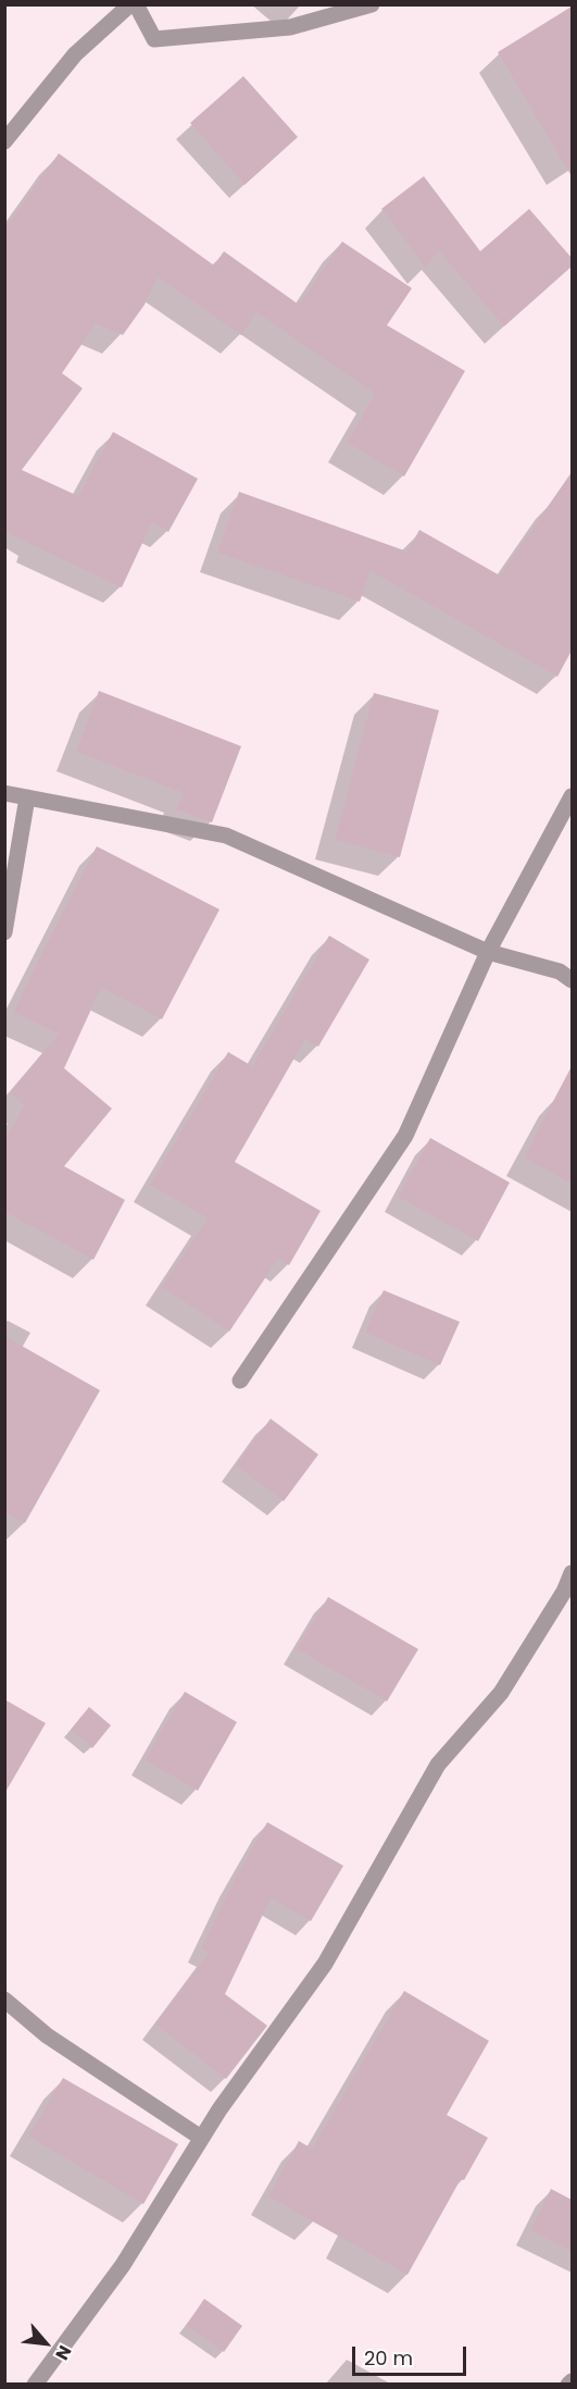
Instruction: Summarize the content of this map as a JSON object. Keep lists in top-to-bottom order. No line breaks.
{"scale_bar":"20 m","north":"bottom right"}
